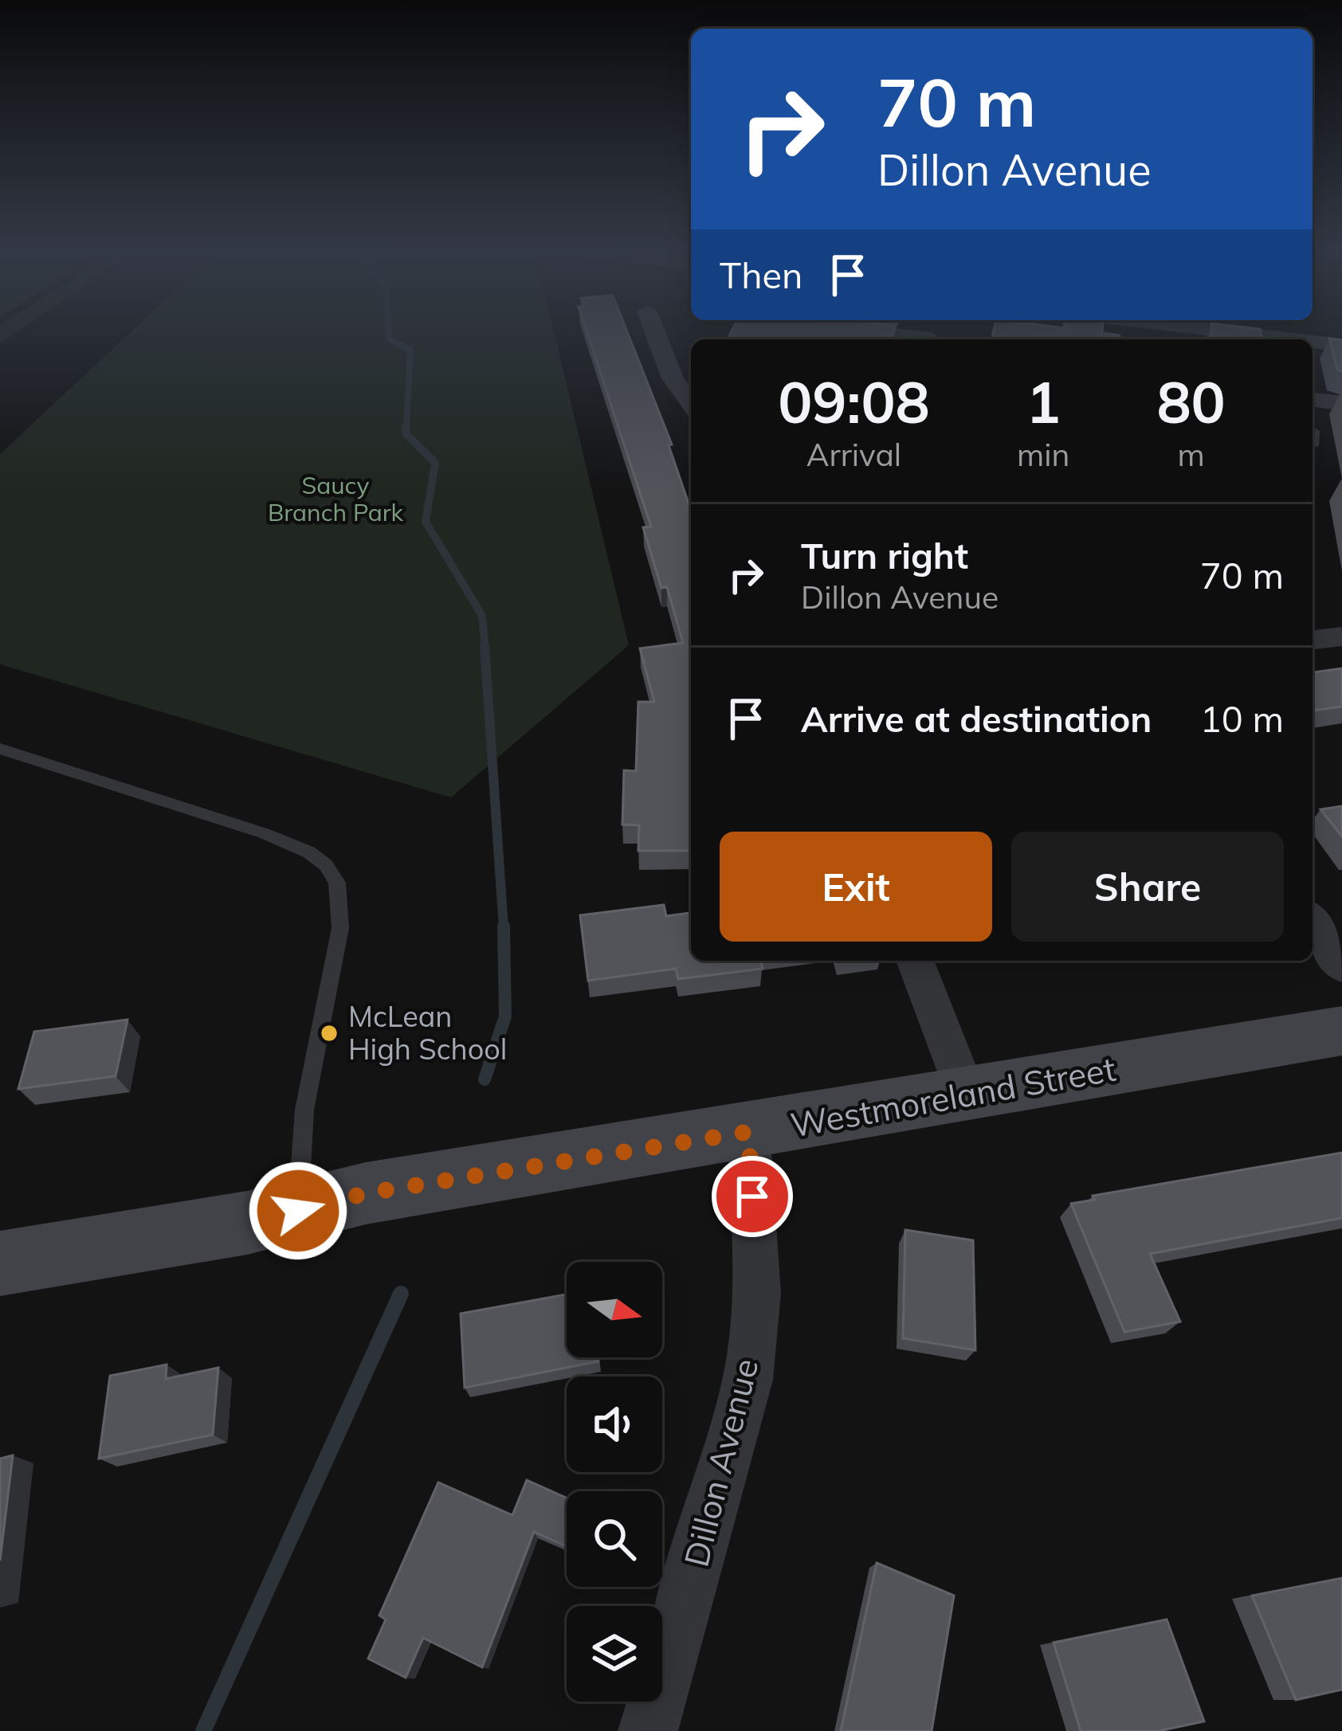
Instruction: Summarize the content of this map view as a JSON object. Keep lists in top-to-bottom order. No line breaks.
{"streets":{"main road":["Westmoreland Street"],"street":["Dillon Avenue"]},"crossings":[["Westmoreland Street","Dillon Avenue"]],"parks":["Saucy Branch Park"],"places":["McLean High School"],"north":"right","page":{"turn":["70 m","Dillon Avenue"],"then":"Then","eta":["09:08","Arrival","1","min","80","m"],"list":[{"name":"Turn right","note":"Dillon Avenue","value":"70 m"},{"name":"Arrive at destination","value":"10 m"}],"buttons":["Exit","Share"]}}
